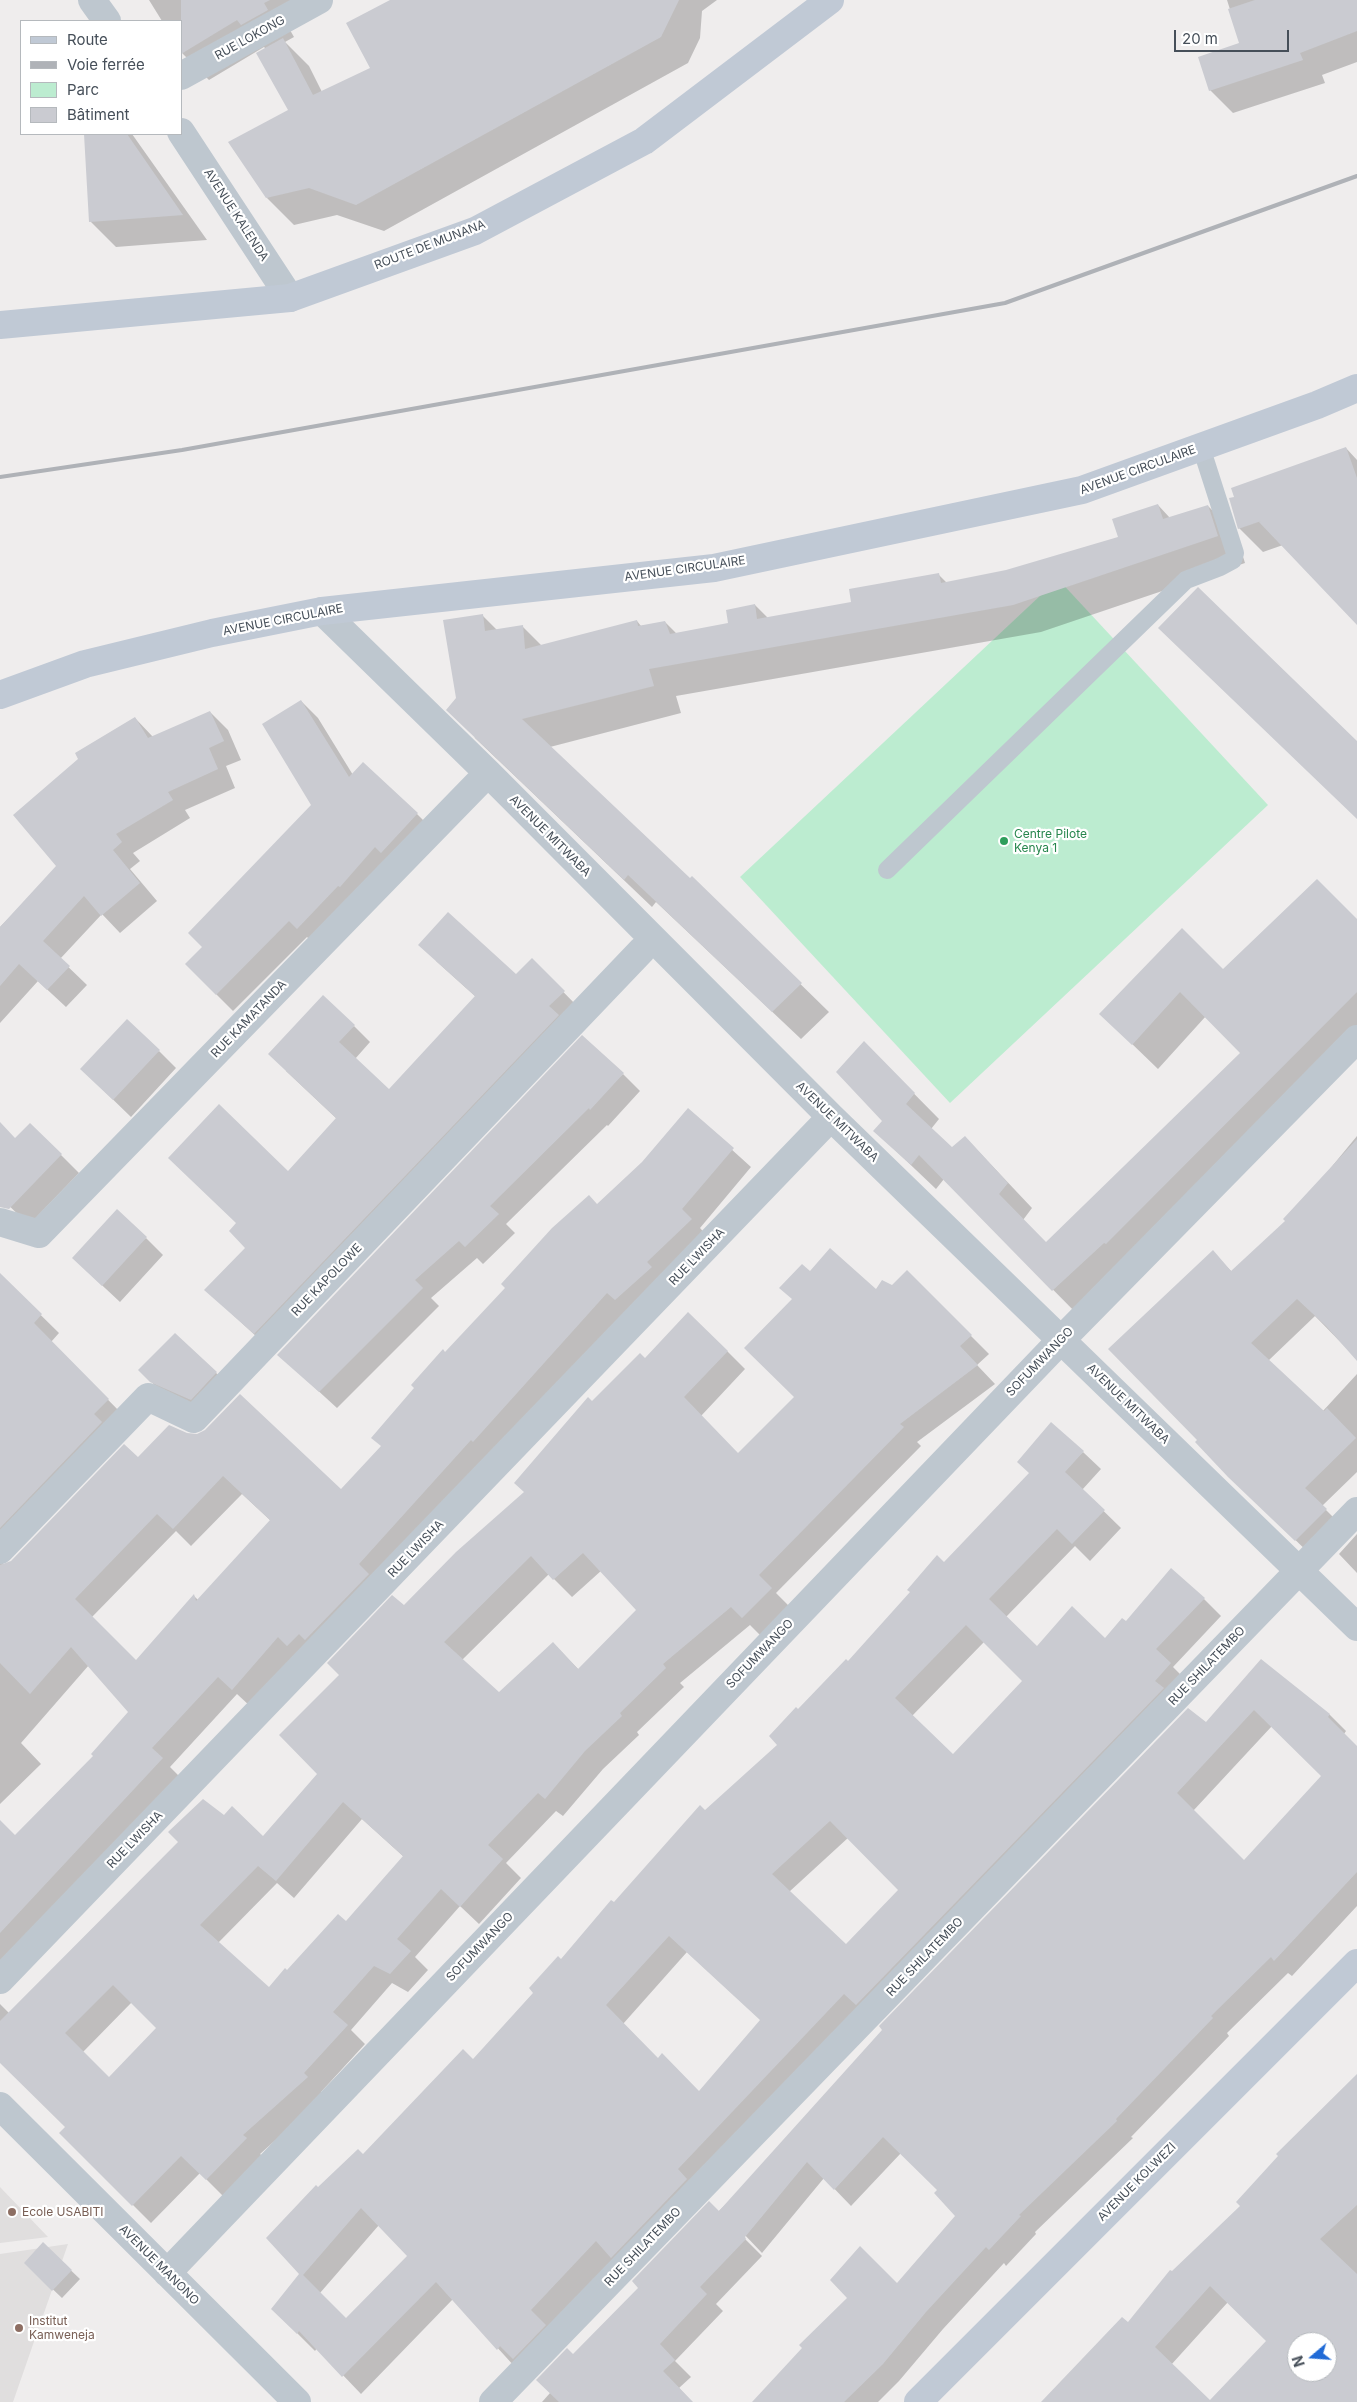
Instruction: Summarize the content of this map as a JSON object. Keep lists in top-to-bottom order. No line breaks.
{"streets":{"street":["RUE LOKONG","AVENUE KALENDA","ROUTE DE MUNANA","AVENUE CIRCULAIRE","AVENUE MITWABA","RUE KAMATANDA","RUE LWISHA","RUE KAPOLOWE","SOFUMWANGO","RUE SHILATEMBO","AVENUE KOLWEZI","AVENUE MANONO"]},"crossings":[["AVENUE KALENDA","ROUTE DE MUNANA"],["AVENUE CIRCULAIRE","AVENUE MITWABA"],["AVENUE MITWABA","RUE KAMATANDA"],["AVENUE MITWABA","RUE LWISHA"],["AVENUE MITWABA","SOFUMWANGO"],["AVENUE MITWABA","RUE SHILATEMBO"],["SOFUMWANGO","AVENUE MANONO"]],"places":["Centre Pilote Kenya 1","Ecole USABITI","Institut Kamweneja"],"legend":["Route","Voie ferrée","Parc","Bâtiment"],"scale_bar":"20 m","north":"left"}
